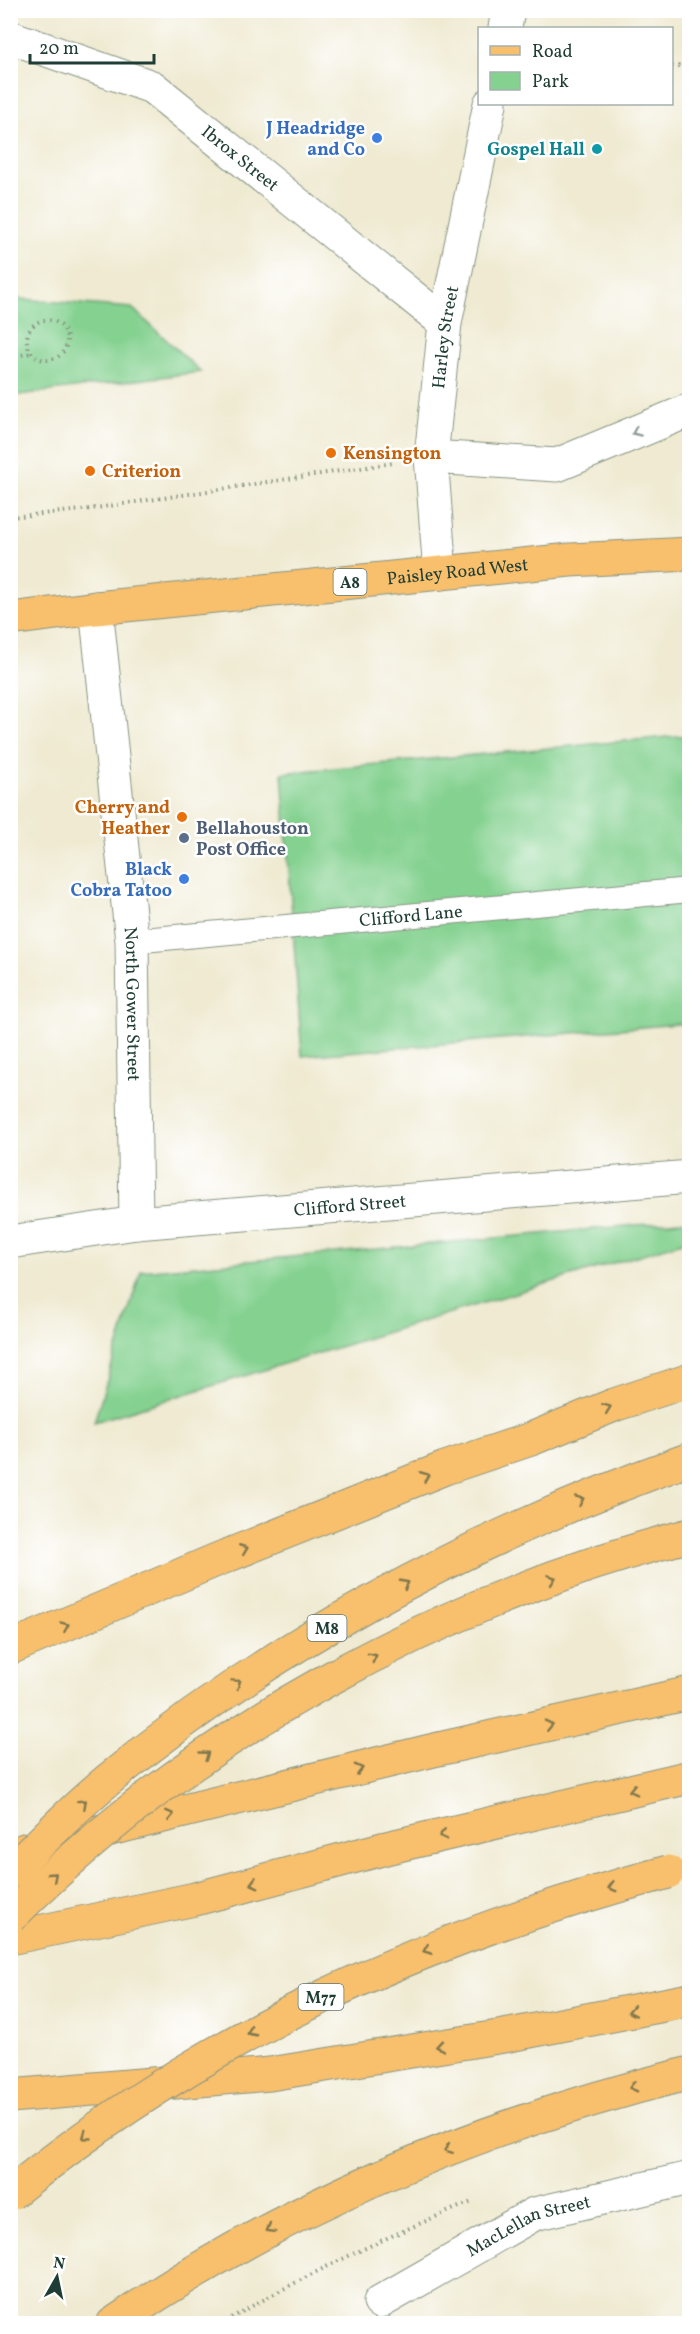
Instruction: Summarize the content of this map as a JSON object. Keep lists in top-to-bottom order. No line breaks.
{"streets":{"main road":["Paisley Road West","A8","M8","M77"],"street":["Ibrox Street","Harley Street","North Gower Street","Clifford Street","MacLellan Street"],"lane":["Clifford Lane"]},"crossings":[["Ibrox Street","Harley Street"],["Harley Street","Paisley Road West"],["Paisley Road West","North Gower Street"],["Clifford Lane","North Gower Street"],["North Gower Street","Clifford Street"]],"places":["J Headridge and Co","Gospel Hall","Kensington","Criterion","Cherry and Heather","Bellahouston Post Office","Black Cobra Tatoo"],"legend":["Road","Park"],"scale_bar":"20 m","north":"top"}
